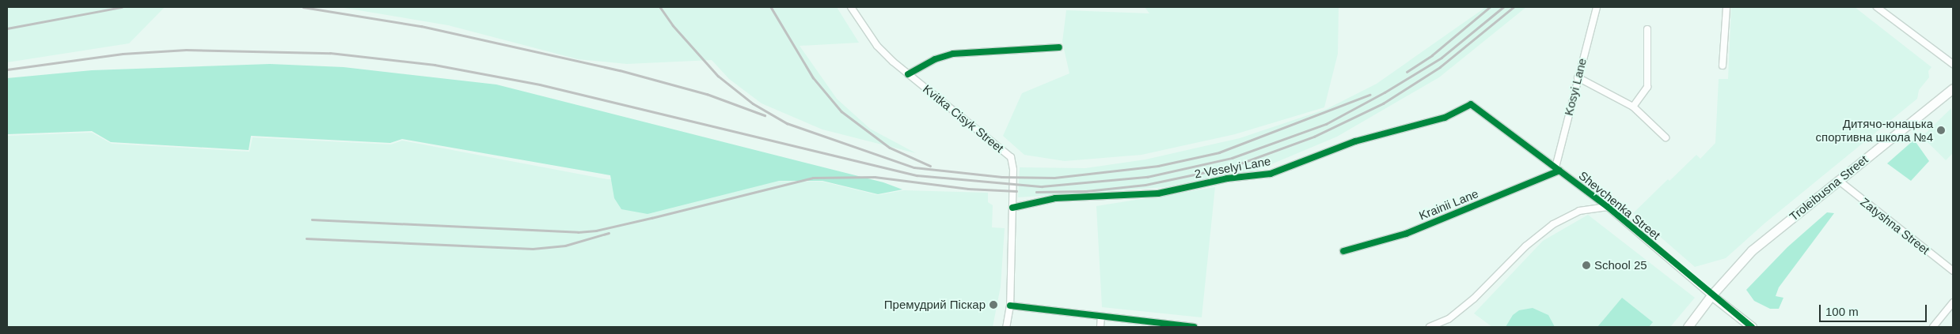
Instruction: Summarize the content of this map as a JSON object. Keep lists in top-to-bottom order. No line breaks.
{"streets":{"main road":["Troleibusna Street","Shevchenka Street"],"street":["Kosyi Lane","Kvitka Cisyk Street","2 Veselyi Lane","Krainii Lane","Zatyshna Street"]},"crossings":[["Kosyi Lane","Krainii Lane"],["Kosyi Lane","Shevchenka Street"],["Kvitka Cisyk Street","2 Veselyi Lane"],["2 Veselyi Lane","Shevchenka Street"],["Troleibusna Street","Shevchenka Street"],["Troleibusna Street","Zatyshna Street"],["Krainii Lane","Shevchenka Street"]],"places":["Дитячо-юнацька спортивна школа №4","School 25","Премудрий Піскар"],"scale_bar":"100 m"}
